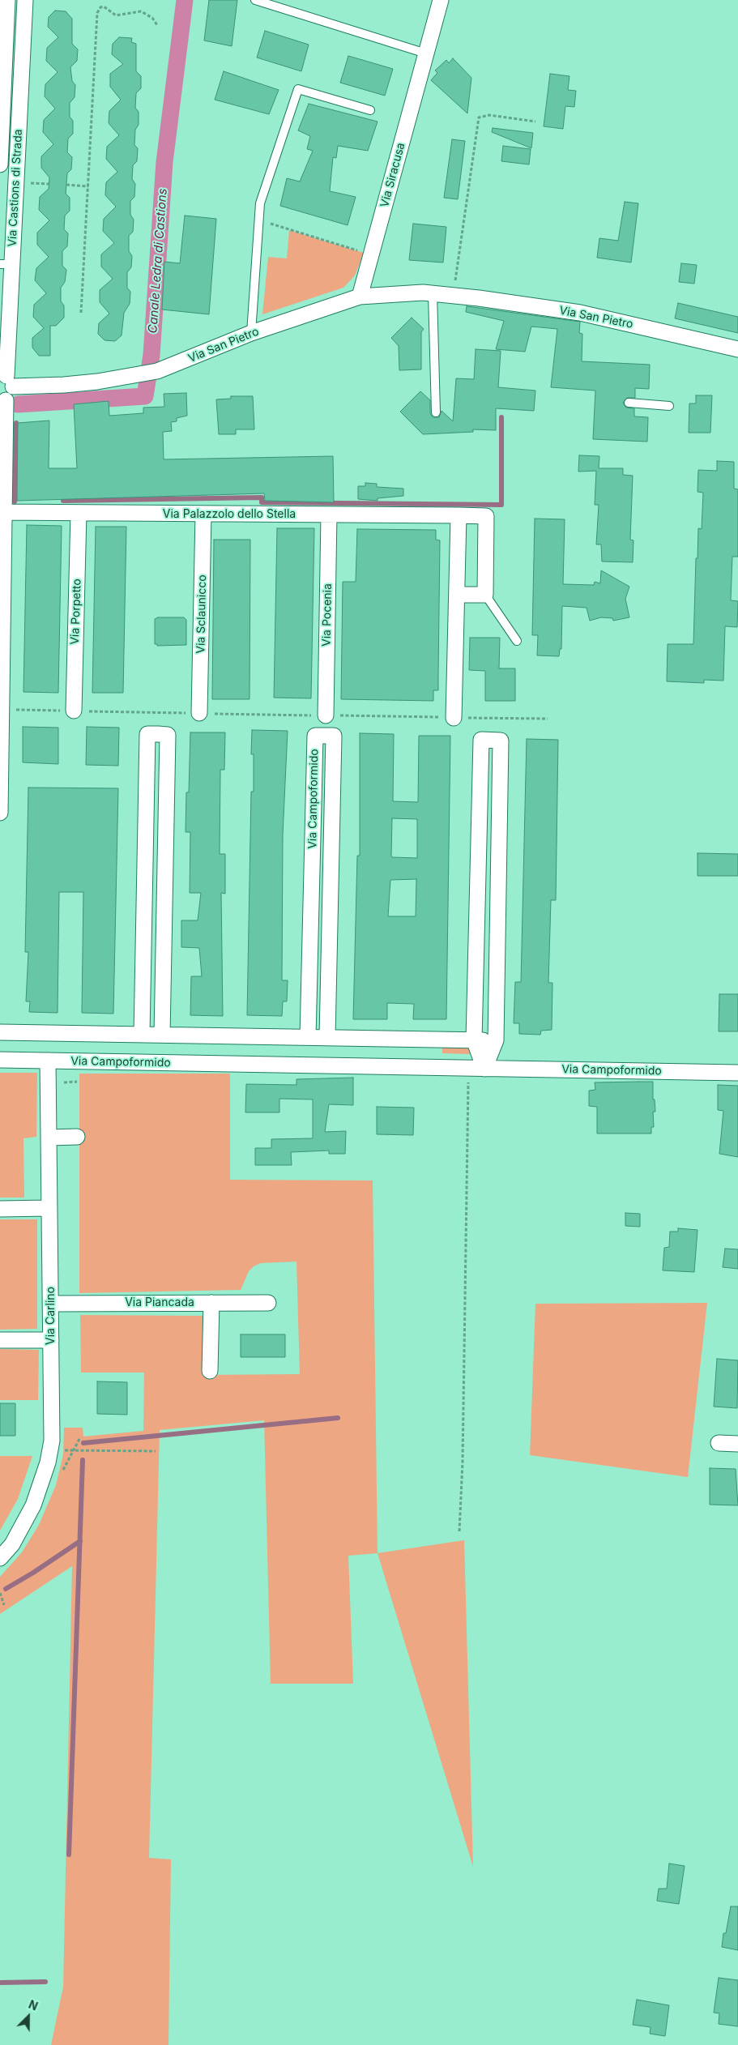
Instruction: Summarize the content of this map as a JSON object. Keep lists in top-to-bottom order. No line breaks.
{"streets":{"street":["Via Siracusa","Via Castions di Strada","Via San Pietro","Via Palazzolo dello Stella","Via Porpetto","Via Sclaunicco","Via Pocenia","Via Campoformido","Via Piancada","Via Carlino"]},"crossings":[["Via Siracusa","Via San Pietro"],["Via Castions di Strada","Via San Pietro"],["Via Palazzolo dello Stella","Via Porpetto"],["Via Palazzolo dello Stella","Via Sclaunicco"],["Via Palazzolo dello Stella","Via Pocenia"],["Via Campoformido","Via Carlino"],["Via Piancada","Via Carlino"]],"water":["Canale Ledra di Castions"],"north":"top right"}
